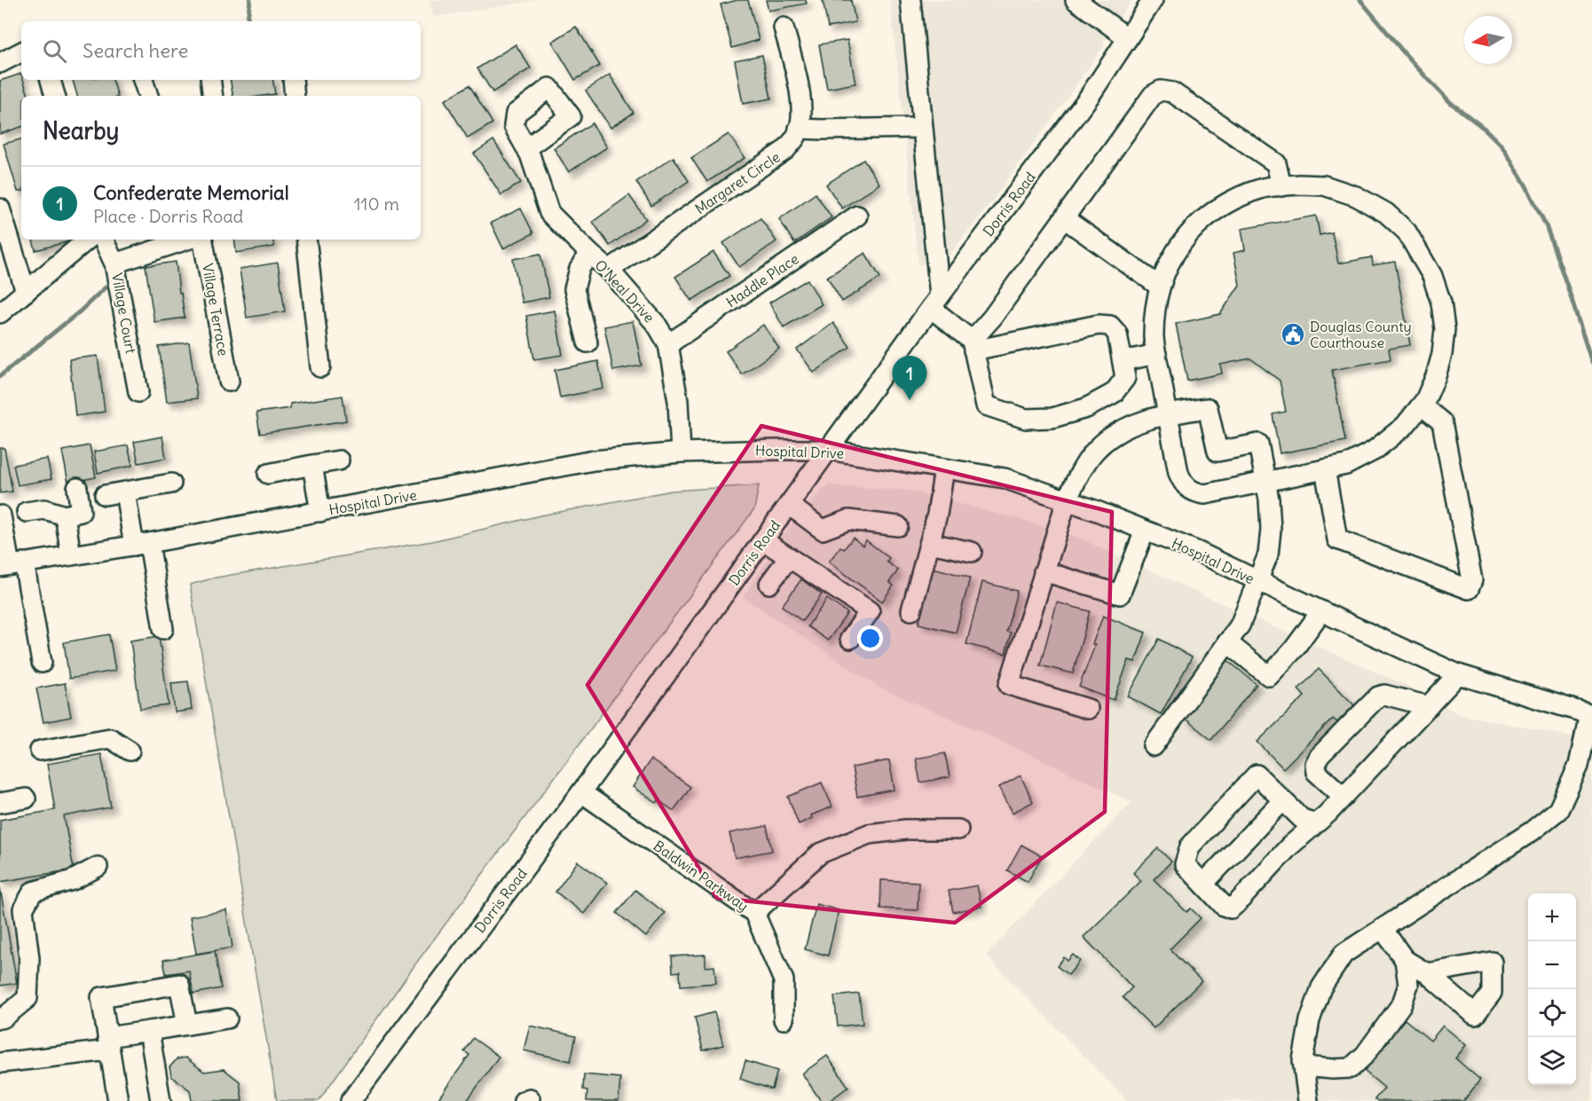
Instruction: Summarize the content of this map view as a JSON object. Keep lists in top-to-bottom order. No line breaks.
{"streets":{"street":["Margaret Circle","Dorris Road","Haddle Place","O'Neal Drive","Village Terrace","Village Court","Hospital Drive","Baldwin Parkway"]},"crossings":[["Margaret Circle","O'Neal Drive"],["Dorris Road","Hospital Drive"],["Dorris Road","Baldwin Parkway"],["Haddle Place","O'Neal Drive"],["O'Neal Drive","Hospital Drive"]],"places":{"public building":["Douglas County Courthouse"]},"north":"left","page":{"search":"Search here","heading":"Nearby","list":[{"mark":"1","name":"Confederate Memorial","note":"Place · Dorris Road","value":"110 m"}],"pins":"1","map_buttons":["+","−"]}}
